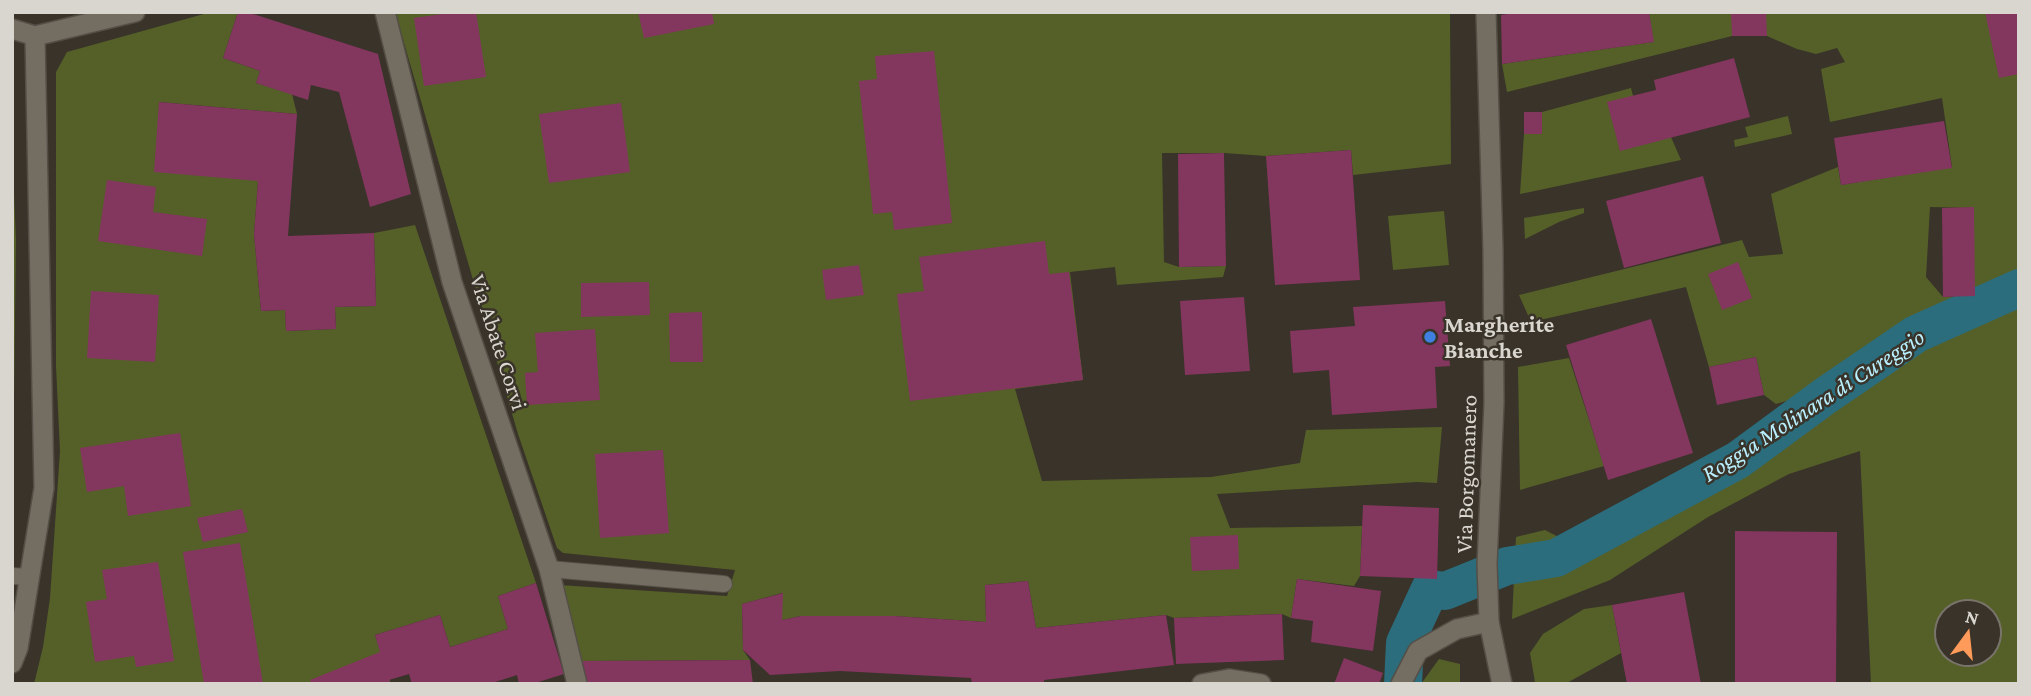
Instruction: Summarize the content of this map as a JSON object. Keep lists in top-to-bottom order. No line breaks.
{"streets":{"street":["Via Abate Corvi","Via Borgomanero"]},"water":["Roggia Molinara di Cureggio"],"places":["Margherite Bianche"],"north":"top"}
